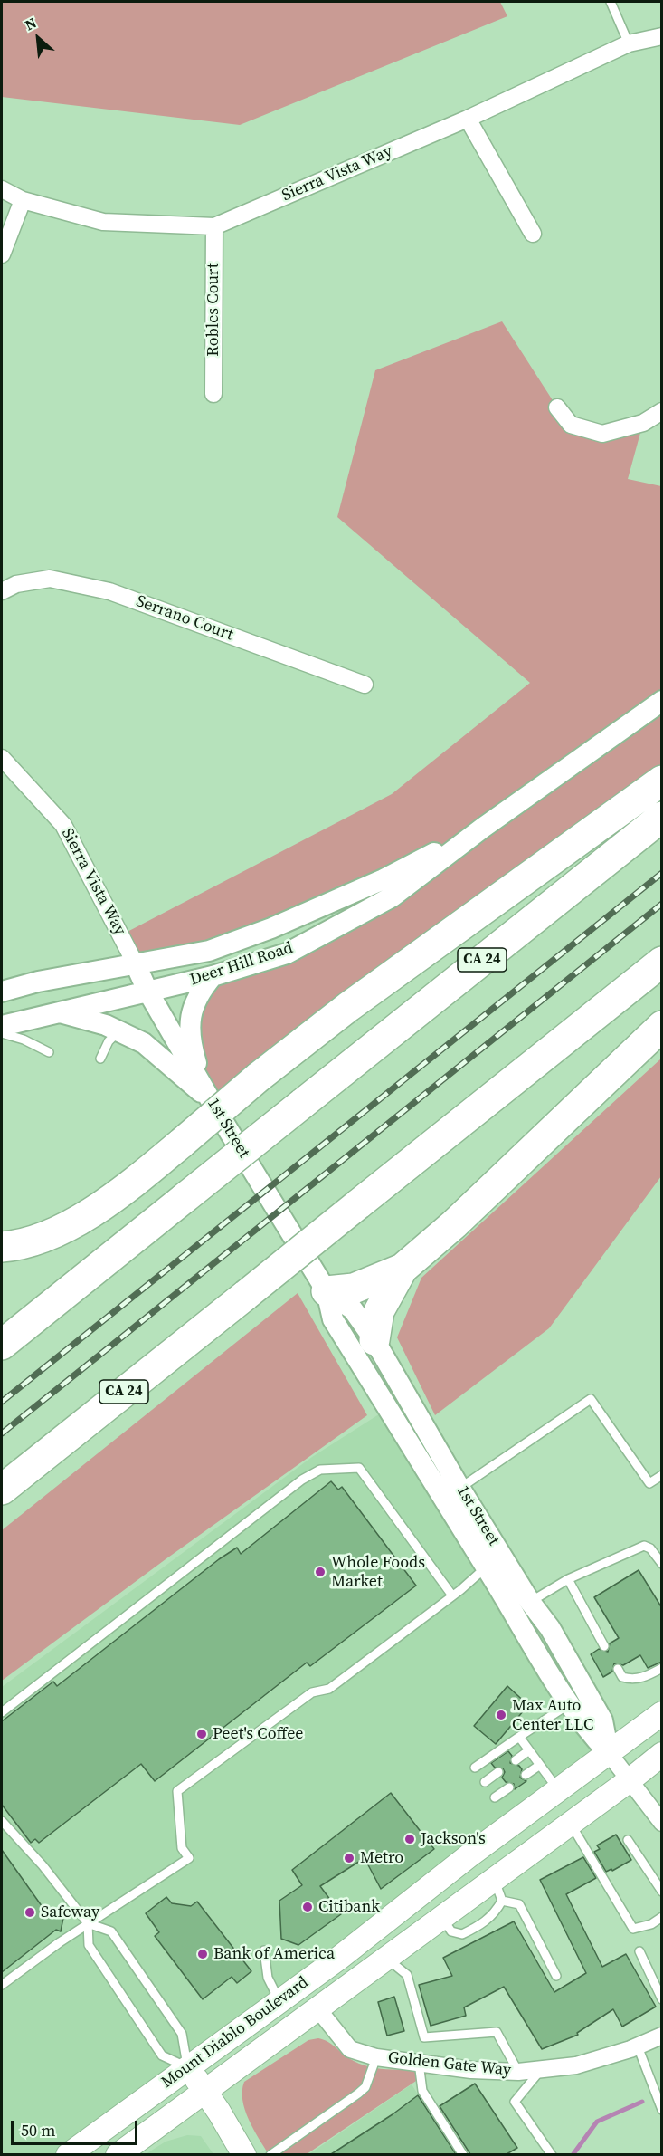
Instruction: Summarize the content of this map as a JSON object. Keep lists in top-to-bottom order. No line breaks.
{"streets":{"highway":["CA 24"],"main road":["Mount Diablo Boulevard"],"street":["Sierra Vista Way","Robles Court","Serrano Court","Deer Hill Road","1st Street","Golden Gate Way"]},"crossings":[["Sierra Vista Way","Robles Court"],["Sierra Vista Way","Deer Hill Road"],["Sierra Vista Way","1st Street"],["Deer Hill Road","1st Street"],["1st Street","Mount Diablo Boulevard"],["Mount Diablo Boulevard","Golden Gate Way"]],"places":["Whole Foods Market","Max Auto Center LLC","Peet's Coffee","Jackson's","Metro","Citibank","Safeway","Bank of America"],"scale_bar":"50 m","north":"top left"}
